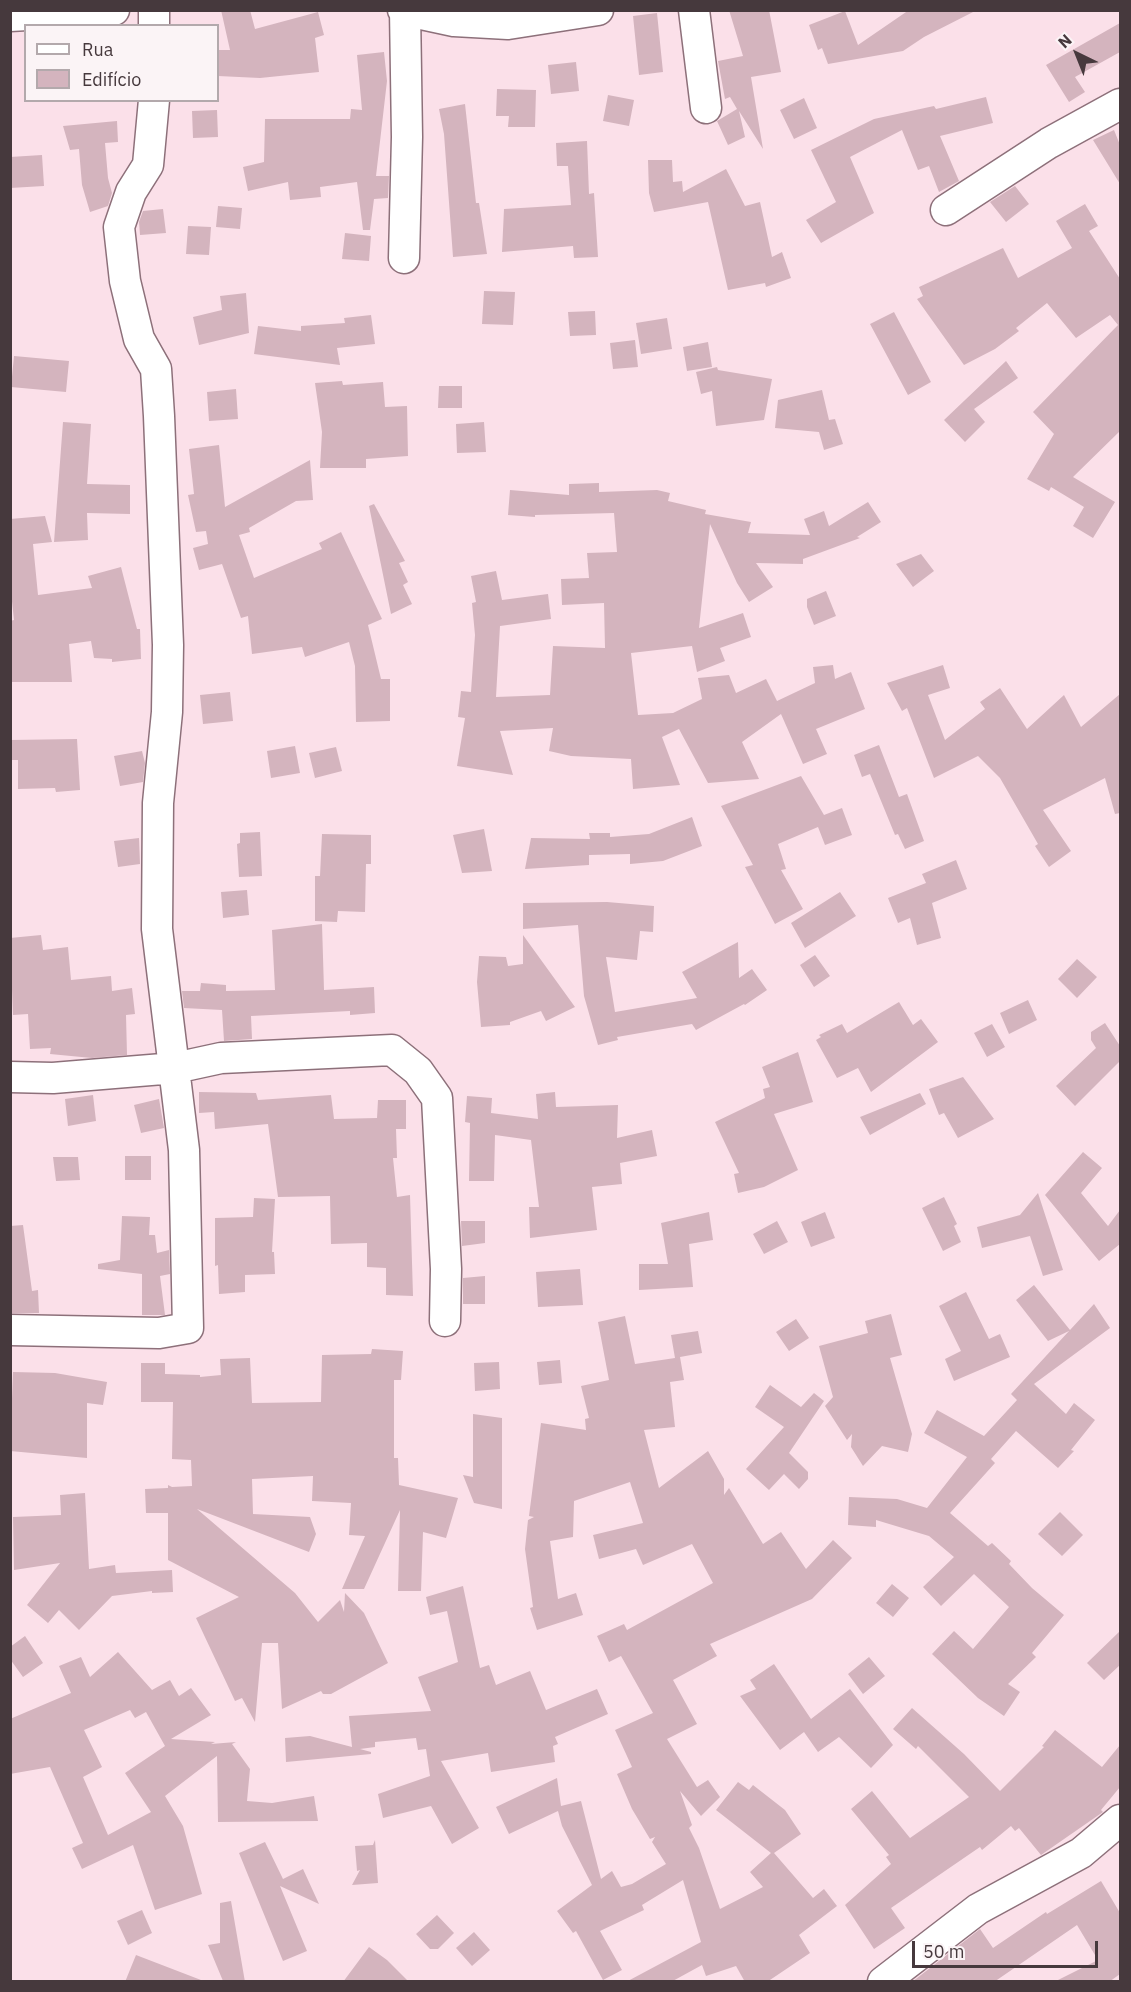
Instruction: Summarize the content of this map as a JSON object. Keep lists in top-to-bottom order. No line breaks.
{"legend":["Rua","Edifício"],"scale_bar":"50 m","north":"top left"}
